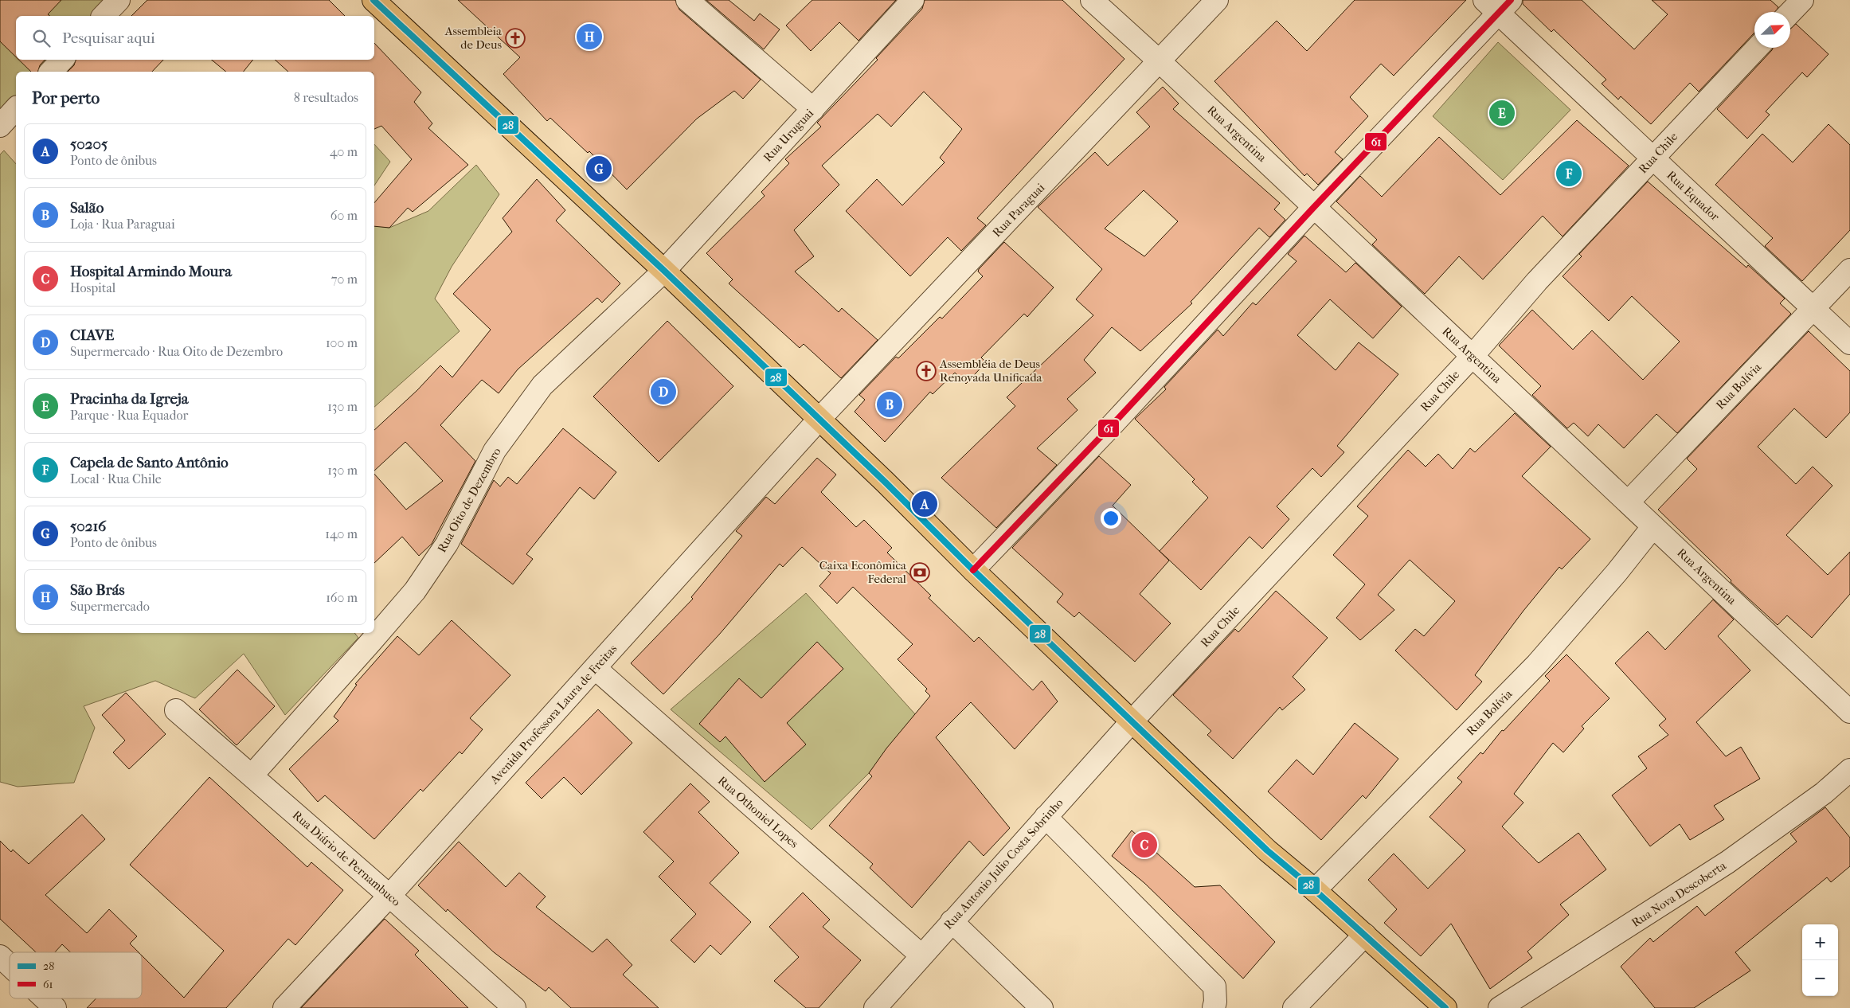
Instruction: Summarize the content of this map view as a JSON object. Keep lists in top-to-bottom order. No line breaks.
{"streets":{"street":["Rua Argentina","Rua Uruguai","Rua Chile","Rua Equador","Rua Paraguai","Rua Bolívia","Rua Oito de Dezembro","Avenida Professora Laura de Freitas","Rua Othoniel Lopes","Rua Diário de Pernambuco","Rua Antonio Julio Costa Sobrinho","Rua Nova Descoberta"]},"crossings":[["Rua Argentina","Rua Chile"],["Rua Argentina","Rua Paraguai"],["Rua Argentina","Rua Bolívia"],["Rua Uruguai","Rua Oito de Dezembro"],["Rua Chile","Rua Equador"],["Rua Chile","Rua Antonio Julio Costa Sobrinho"],["Rua Equador","Rua Bolívia"],["Rua Paraguai","Avenida Professora Laura de Freitas"],["Rua Oito de Dezembro","Rua Diário de Pernambuco"],["Avenida Professora Laura de Freitas","Rua Othoniel Lopes"],["Avenida Professora Laura de Freitas","Rua Diário de Pernambuco"],["Rua Othoniel Lopes","Rua Antonio Julio Costa Sobrinho"]],"places":{"church":["Assembleia de Deus","Assembléia de Deus Renovada Unificada"],"bank":["Caixa Econômica Federal"]},"lines":["transit line 28","transit line 61"],"legend":["28","61"],"north":"top right","page":{"search":"Pesquisar aqui","pins":["H","E","G","F","D","B","A","C"],"heading":["Por perto","8 resultados"],"list":[{"mark":"A","name":"50205","note":"Ponto de ônibus","value":"40 m"},{"mark":"B","name":"Salão","note":"Loja · Rua Paraguai","value":"60 m"},{"mark":"C","name":"Hospital Armindo Moura","note":"Hospital","value":"70 m"},{"mark":"D","name":"CIAVE","note":"Supermercado · Rua Oito de Dezembro","value":"100 m"},{"mark":"E","name":"Pracinha da Igreja","note":"Parque · Rua Equador","value":"130 m"},{"mark":"F","name":"Capela de Santo Antônio","note":"Local · Rua Chile","value":"130 m"},{"mark":"G","name":"50216","note":"Ponto de ônibus","value":"140 m"},{"mark":"H","name":"São Brás","note":"Supermercado","value":"160 m"}],"map_buttons":["+","−"]}}
